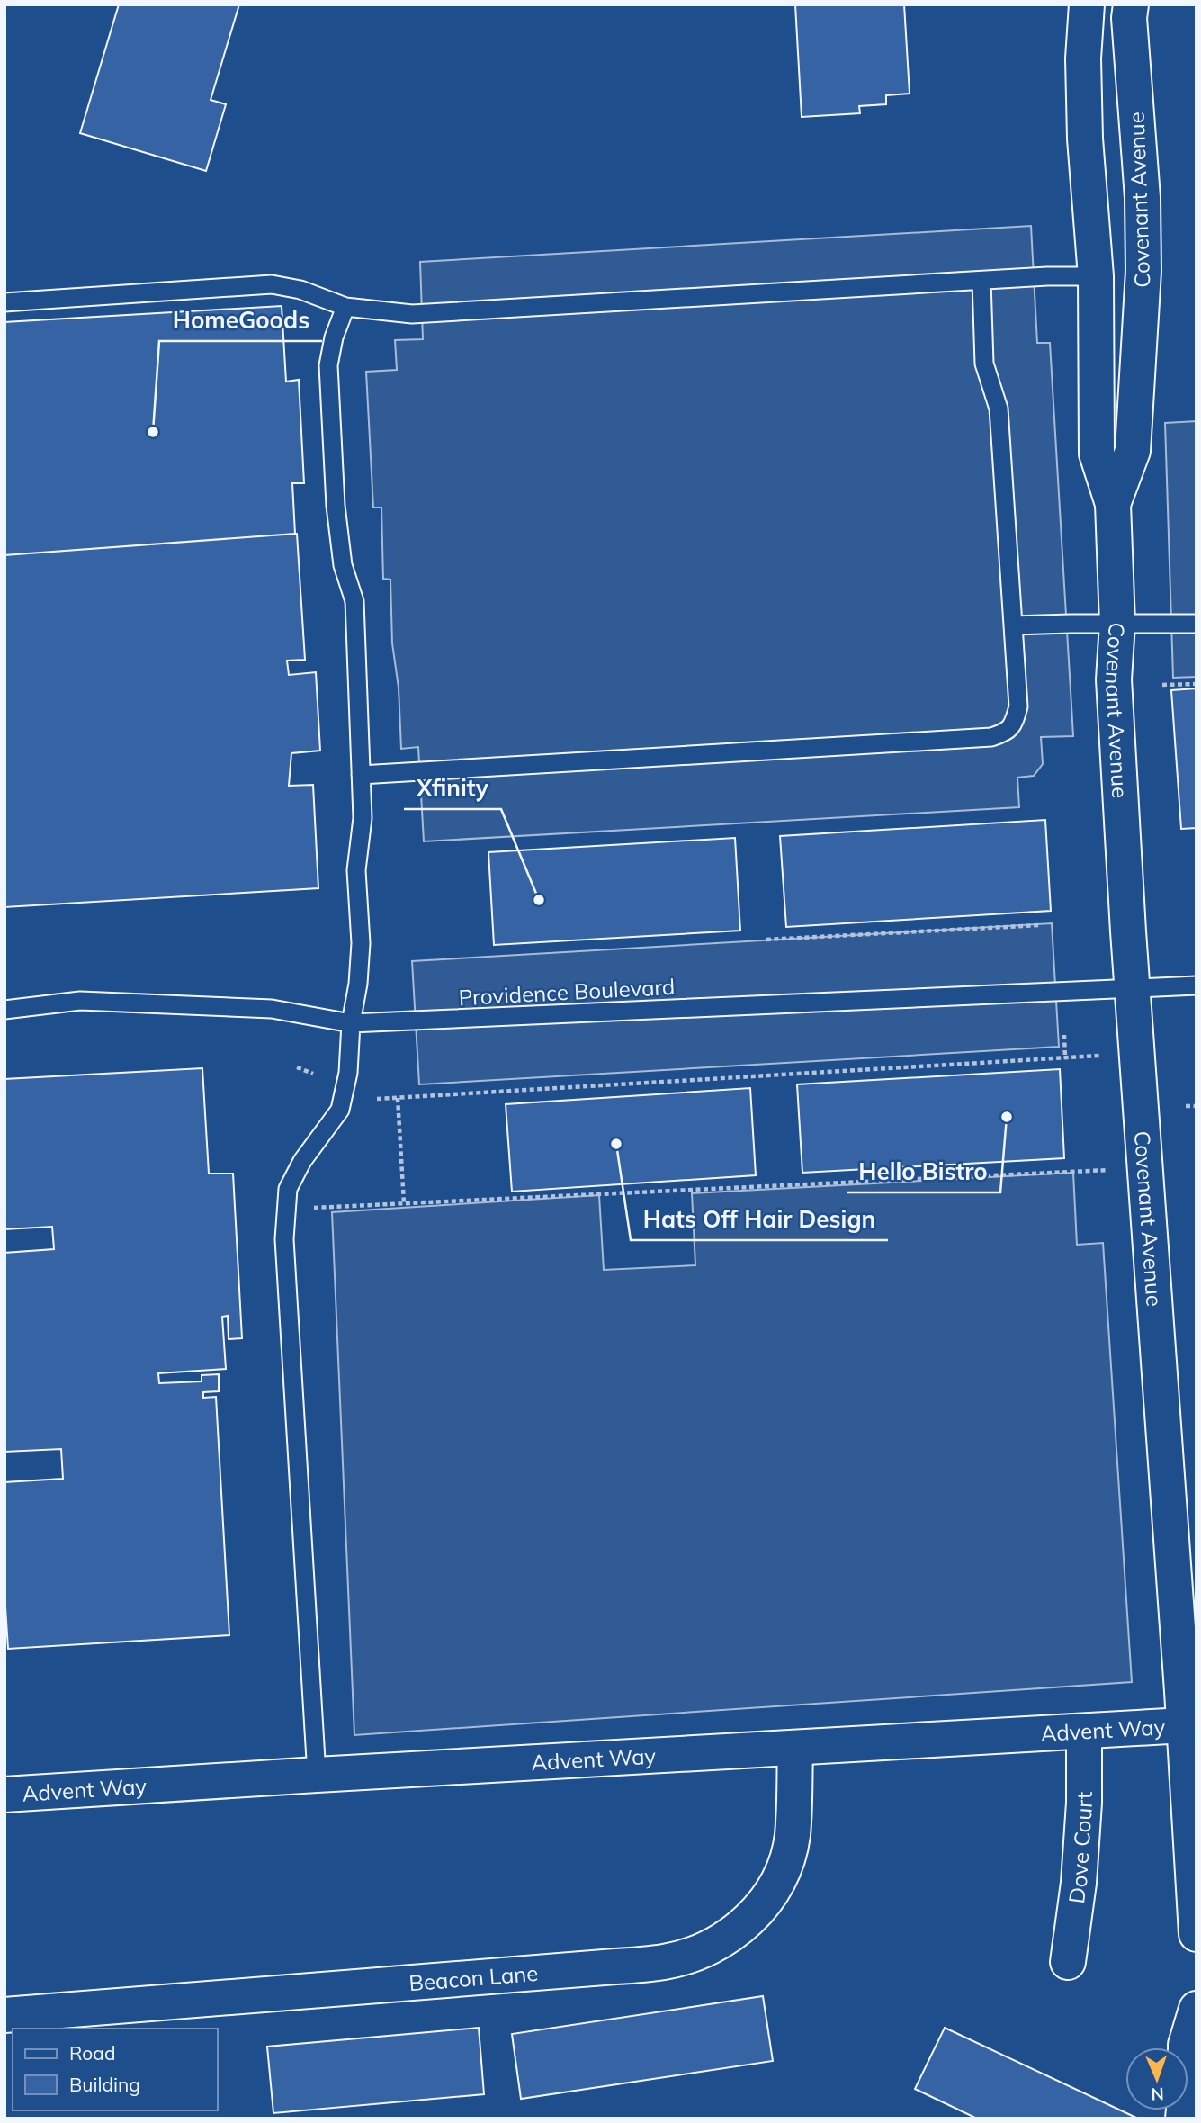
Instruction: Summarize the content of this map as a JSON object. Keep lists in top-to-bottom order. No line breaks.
{"streets":{"street":["Covenant Avenue","Advent Way","Dove Court","Beacon Lane"],"lane":["Providence Boulevard"]},"crossings":[["Covenant Avenue","Providence Boulevard"],["Covenant Avenue","Advent Way"],["Advent Way","Dove Court"],["Advent Way","Beacon Lane"]],"places":["HomeGoods","Xfinity","Hello Bistro","Hats Off Hair Design"],"legend":["Road","Building"],"north":"bottom"}
